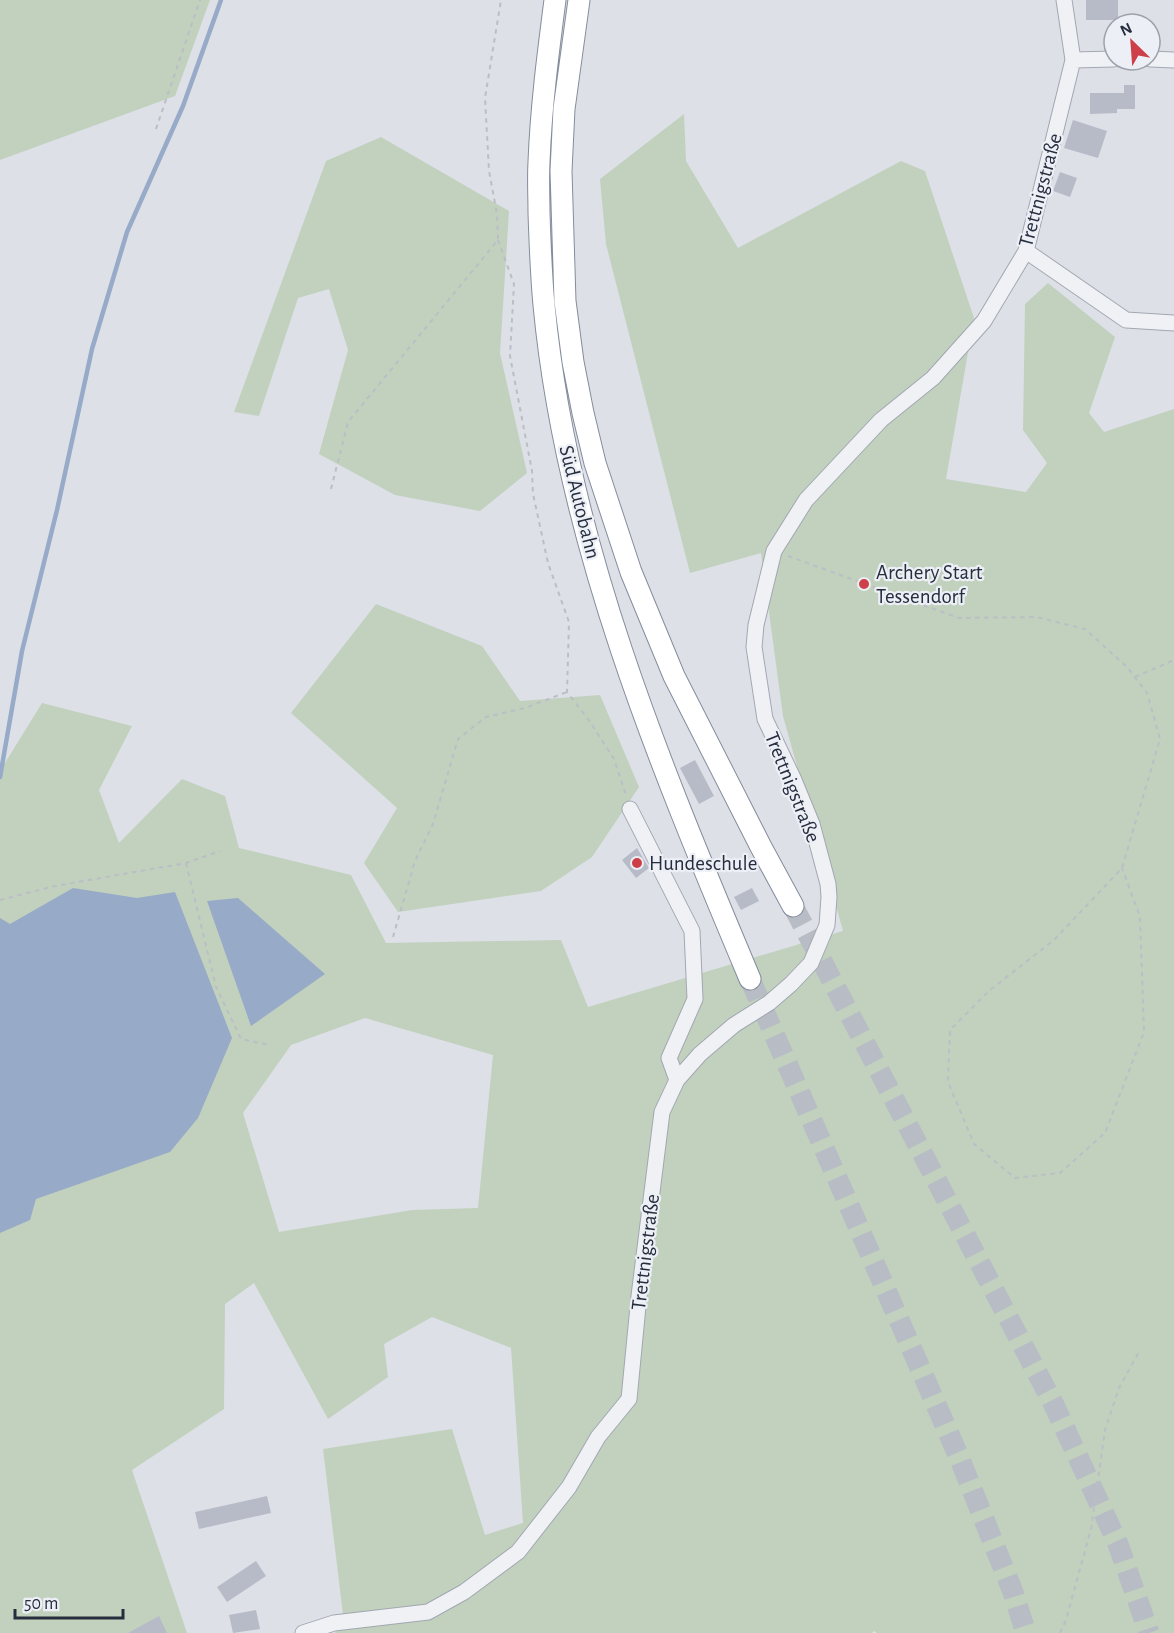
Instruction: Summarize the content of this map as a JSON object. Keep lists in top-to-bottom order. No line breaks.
{"streets":{"highway":["Süd Autobahn"],"street":["Trettnigstraße"]},"places":["Archery Start Tessendorf","Hundeschule"],"scale_bar":"50 m","north":"top left"}
